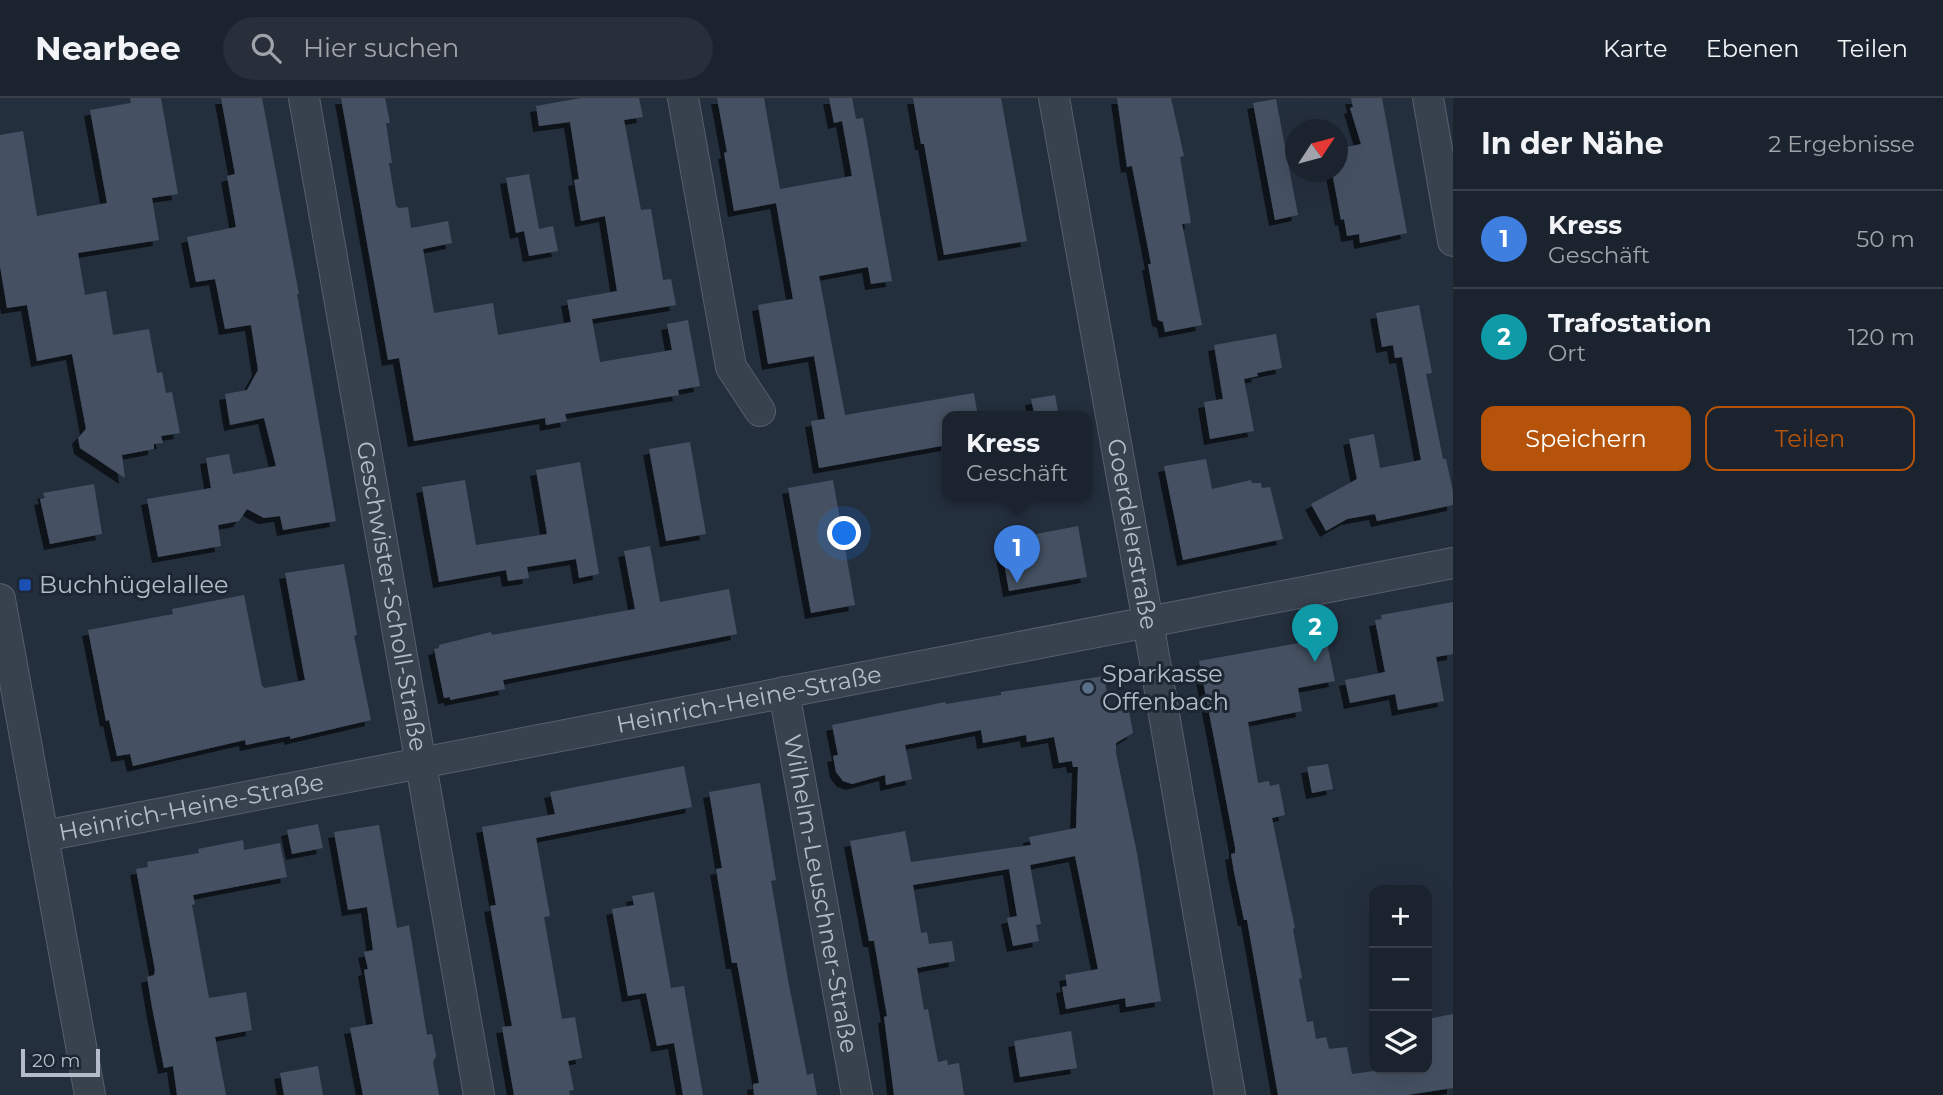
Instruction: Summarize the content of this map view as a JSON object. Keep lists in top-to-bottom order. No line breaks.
{"streets":{"street":["Goerdelerstraße","Geschwister-Scholl-Straße","Heinrich-Heine-Straße","Wilhelm-Leuschner-Straße"]},"crossings":[["Goerdelerstraße","Heinrich-Heine-Straße"],["Geschwister-Scholl-Straße","Heinrich-Heine-Straße"],["Heinrich-Heine-Straße","Wilhelm-Leuschner-Straße"]],"places":{"transit":["Buchhügelallee"],"other":["Sparkasse Offenbach"]},"scale_bar":"20 m","north":"top right","page":{"header":"Nearbee","search":"Hier suchen","nav":["Karte","Ebenen","Teilen"],"heading":["In der Nähe","2 Ergebnisse"],"list":[{"mark":"1","name":"Kress","note":"Geschäft","value":"50 m"},{"mark":"2","name":"Trafostation","note":"Ort","value":"120 m"}],"buttons":["Speichern","Teilen"],"popup":["Kress","Geschäft"],"pins":["1","2"],"map_buttons":["+","−"],"scale":"20 m"}}
